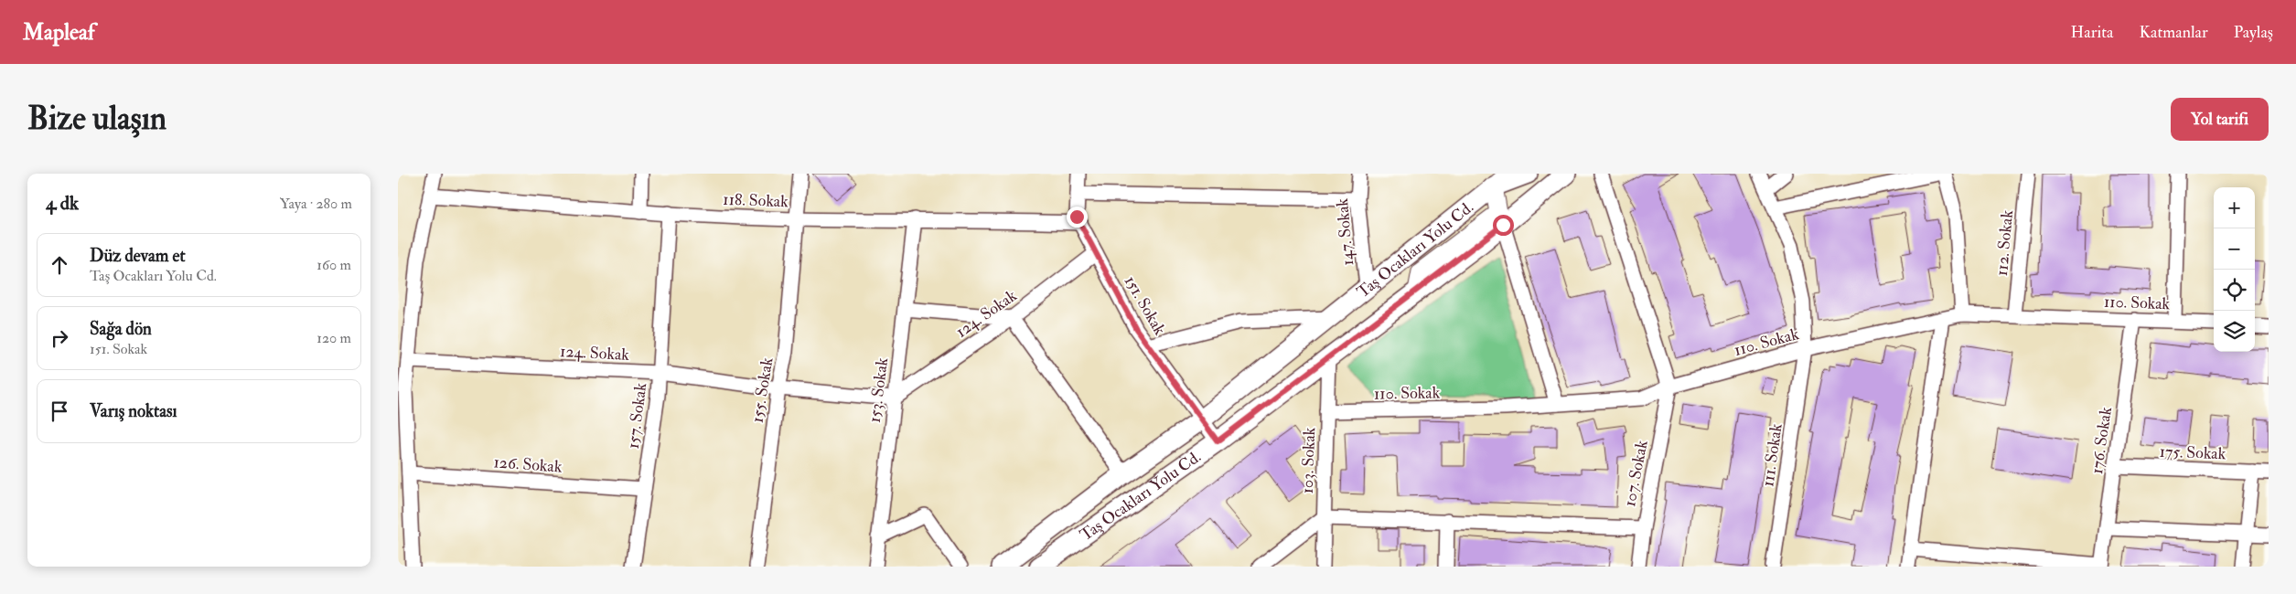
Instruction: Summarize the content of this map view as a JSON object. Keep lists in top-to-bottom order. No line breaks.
{"streets":{"main road":["Taş Ocakları Yolu Cd."],"street":["118. Sokak","147. Sokak","112. Sokak","110. Sokak","151. Sokak","124. Sokak","155. Sokak","153. Sokak","157. Sokak","176. Sokak","175. Sokak","111. Sokak","103. Sokak","126. Sokak","107. Sokak"]},"crossings":[["118. Sokak","151. Sokak"],["118. Sokak","155. Sokak"],["118. Sokak","153. Sokak"],["118. Sokak","157. Sokak"],["147. Sokak","Taş Ocakları Yolu Cd."],["112. Sokak","110. Sokak"],["Taş Ocakları Yolu Cd.","151. Sokak"],["Taş Ocakları Yolu Cd.","103. Sokak"],["110. Sokak","176. Sokak"],["110. Sokak","111. Sokak"],["110. Sokak","103. Sokak"],["110. Sokak","107. Sokak"],["151. Sokak","124. Sokak"],["124. Sokak","155. Sokak"],["124. Sokak","153. Sokak"],["124. Sokak","157. Sokak"],["157. Sokak","126. Sokak"],["176. Sokak","175. Sokak"]],"page":{"header":"Mapleaf","nav":["Harita","Katmanlar","Paylaş"],"buttons":"Yol tarifi","title":"Bize ulaşın","heading":["4 dk","Yaya · 280 m"],"map_buttons":["+","−"],"list":[["Düz devam et","Taş Ocakları Yolu Cd.","160 m"],["Sağa dön","151. Sokak","120 m"],"Varış noktası"]}}
